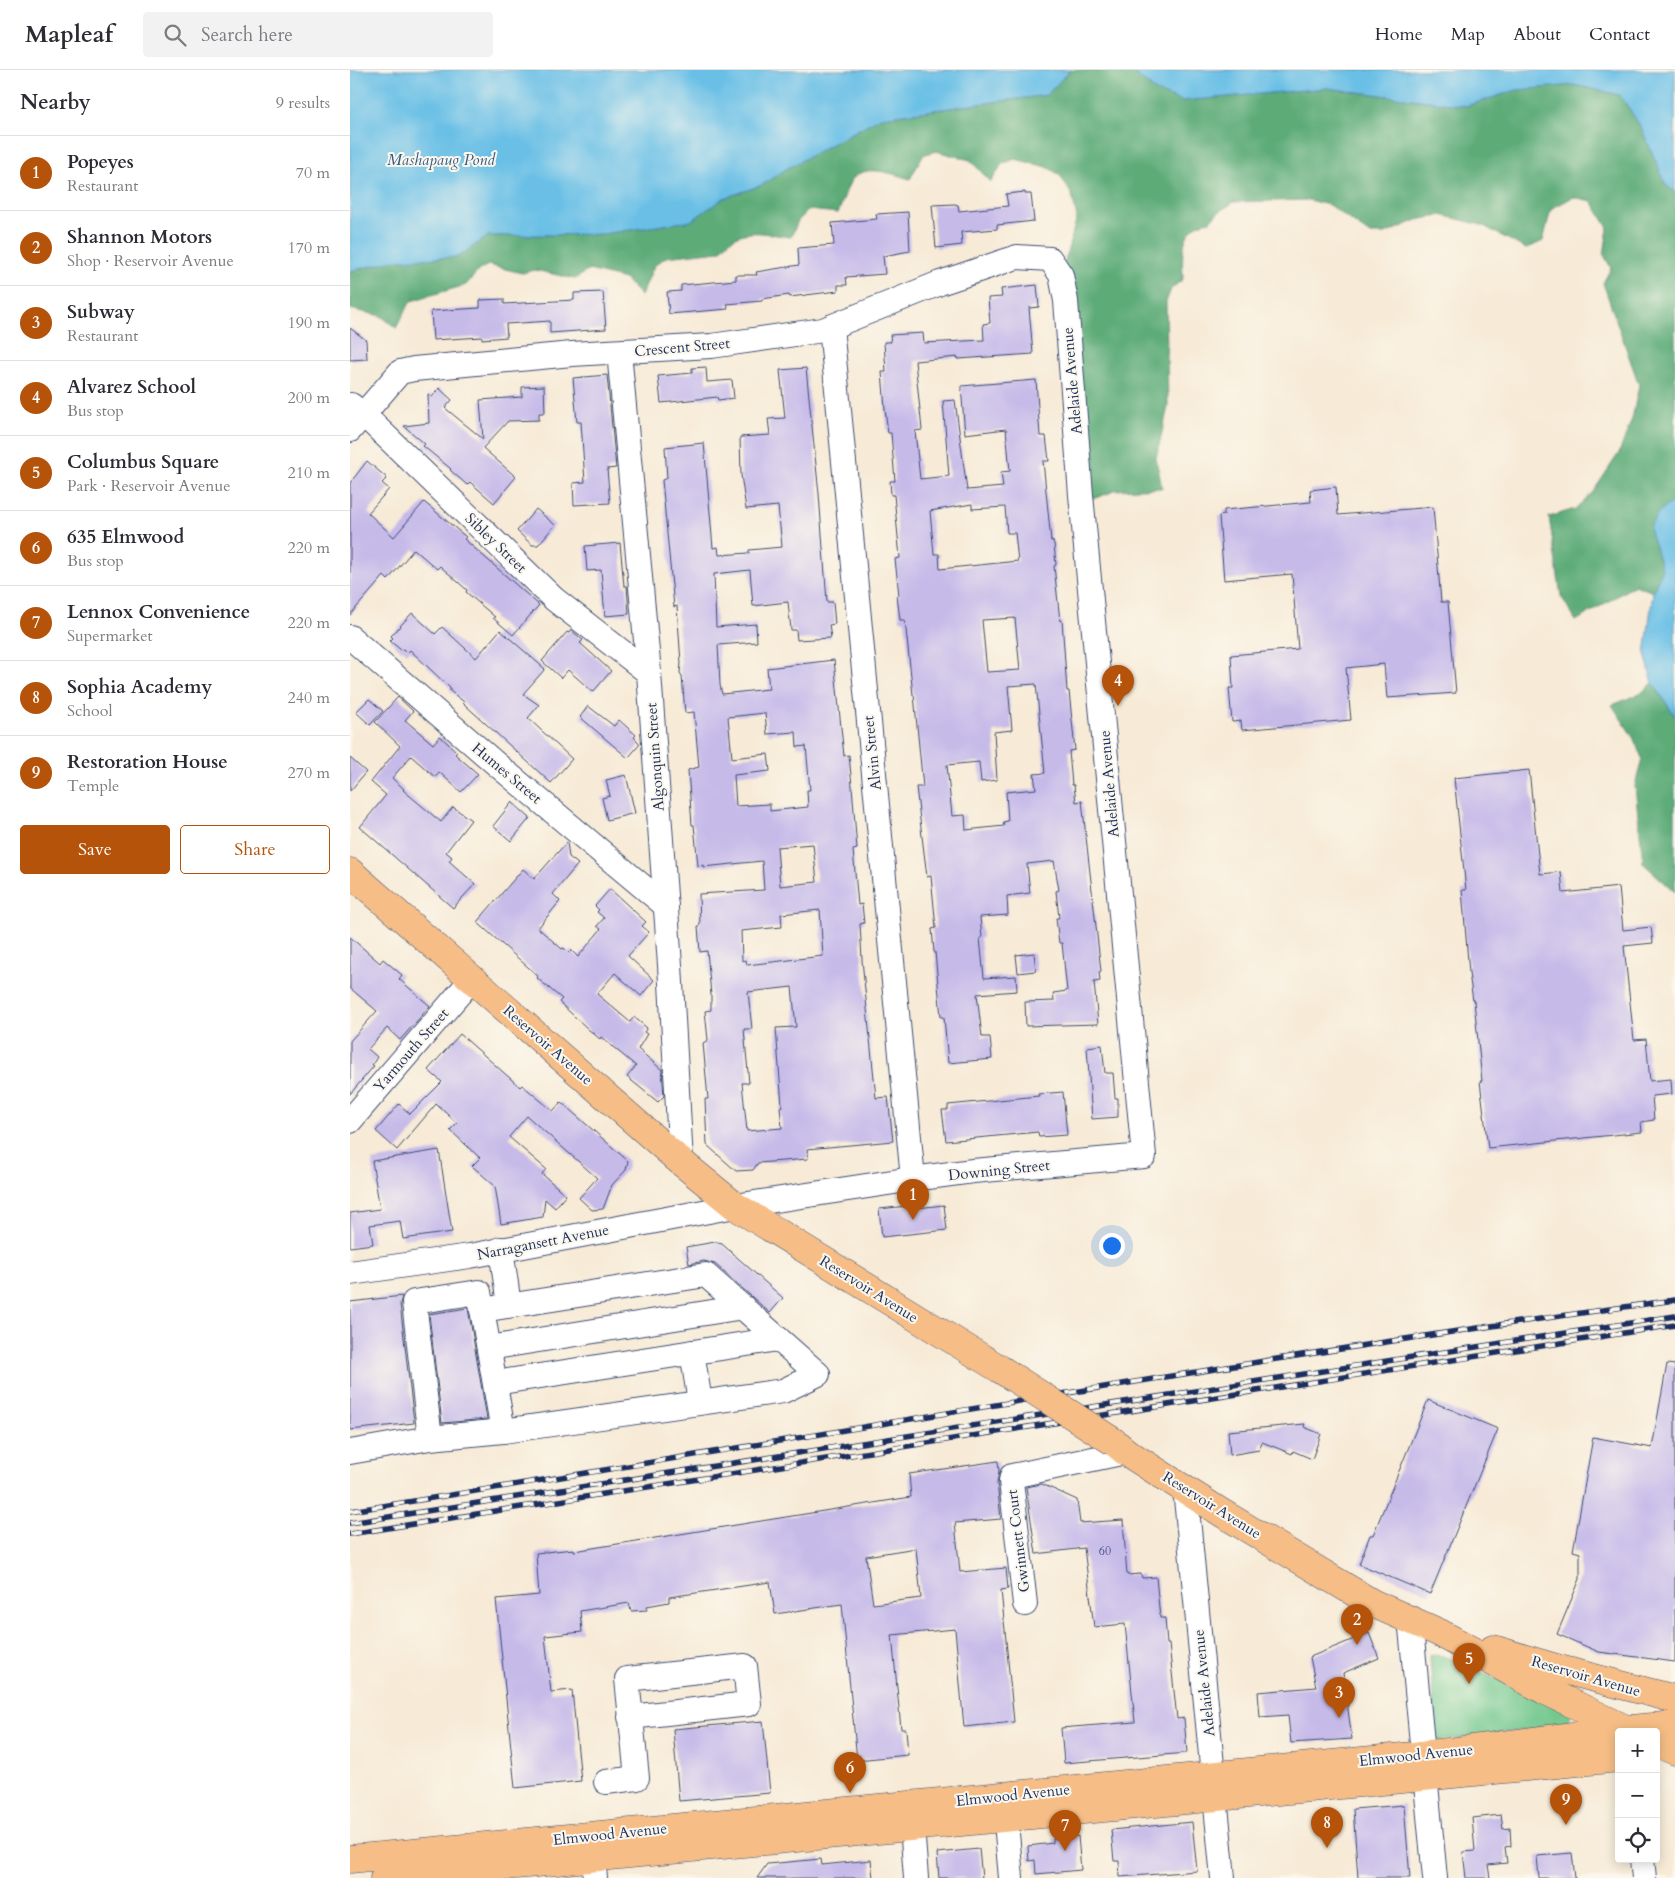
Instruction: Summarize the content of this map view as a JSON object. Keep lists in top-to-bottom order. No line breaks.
{"streets":{"main road":["Reservoir Avenue","Elmwood Avenue"],"street":["Crescent Street","Adelaide Avenue","Sibley Street","Alvin Street","Algonquin Street","Humes Street","Yarmouth Street","Downing Street","Narragansett Avenue","Gwinnett Court"]},"crossings":[["Crescent Street","Adelaide Avenue"],["Crescent Street","Sibley Street"],["Crescent Street","Alvin Street"],["Crescent Street","Algonquin Street"],["Adelaide Avenue","Reservoir Avenue"],["Adelaide Avenue","Downing Street"],["Adelaide Avenue","Elmwood Avenue"],["Sibley Street","Algonquin Street"],["Alvin Street","Downing Street"],["Algonquin Street","Humes Street"],["Algonquin Street","Reservoir Avenue"],["Reservoir Avenue","Yarmouth Street"],["Reservoir Avenue","Downing Street"],["Reservoir Avenue","Narragansett Avenue"],["Reservoir Avenue","Gwinnett Court"],["Downing Street","Narragansett Avenue"]],"water":["Mashapaug Pond"],"house_numbers":["60"],"page":{"header":"Mapleaf","search":"Search here","nav":["Home","Map","About","Contact"],"heading":["Nearby","9 results"],"list":[{"mark":"1","name":"Popeyes","note":"Restaurant","value":"70 m"},{"mark":"2","name":"Shannon Motors","note":"Shop · Reservoir Avenue","value":"170 m"},{"mark":"3","name":"Subway","note":"Restaurant","value":"190 m"},{"mark":"4","name":"Alvarez School","note":"Bus stop","value":"200 m"},{"mark":"5","name":"Columbus Square","note":"Park · Reservoir Avenue","value":"210 m"},{"mark":"6","name":"635 Elmwood","note":"Bus stop","value":"220 m"},{"mark":"7","name":"Lennox Convenience","note":"Supermarket","value":"220 m"},{"mark":"8","name":"Sophia Academy","note":"School","value":"240 m"},{"mark":"9","name":"Restoration House","note":"Temple","value":"270 m"}],"pins":["4","1","2","5","3","6","9","8","7"],"buttons":["Save","Share"],"map_buttons":["+","−"]}}
